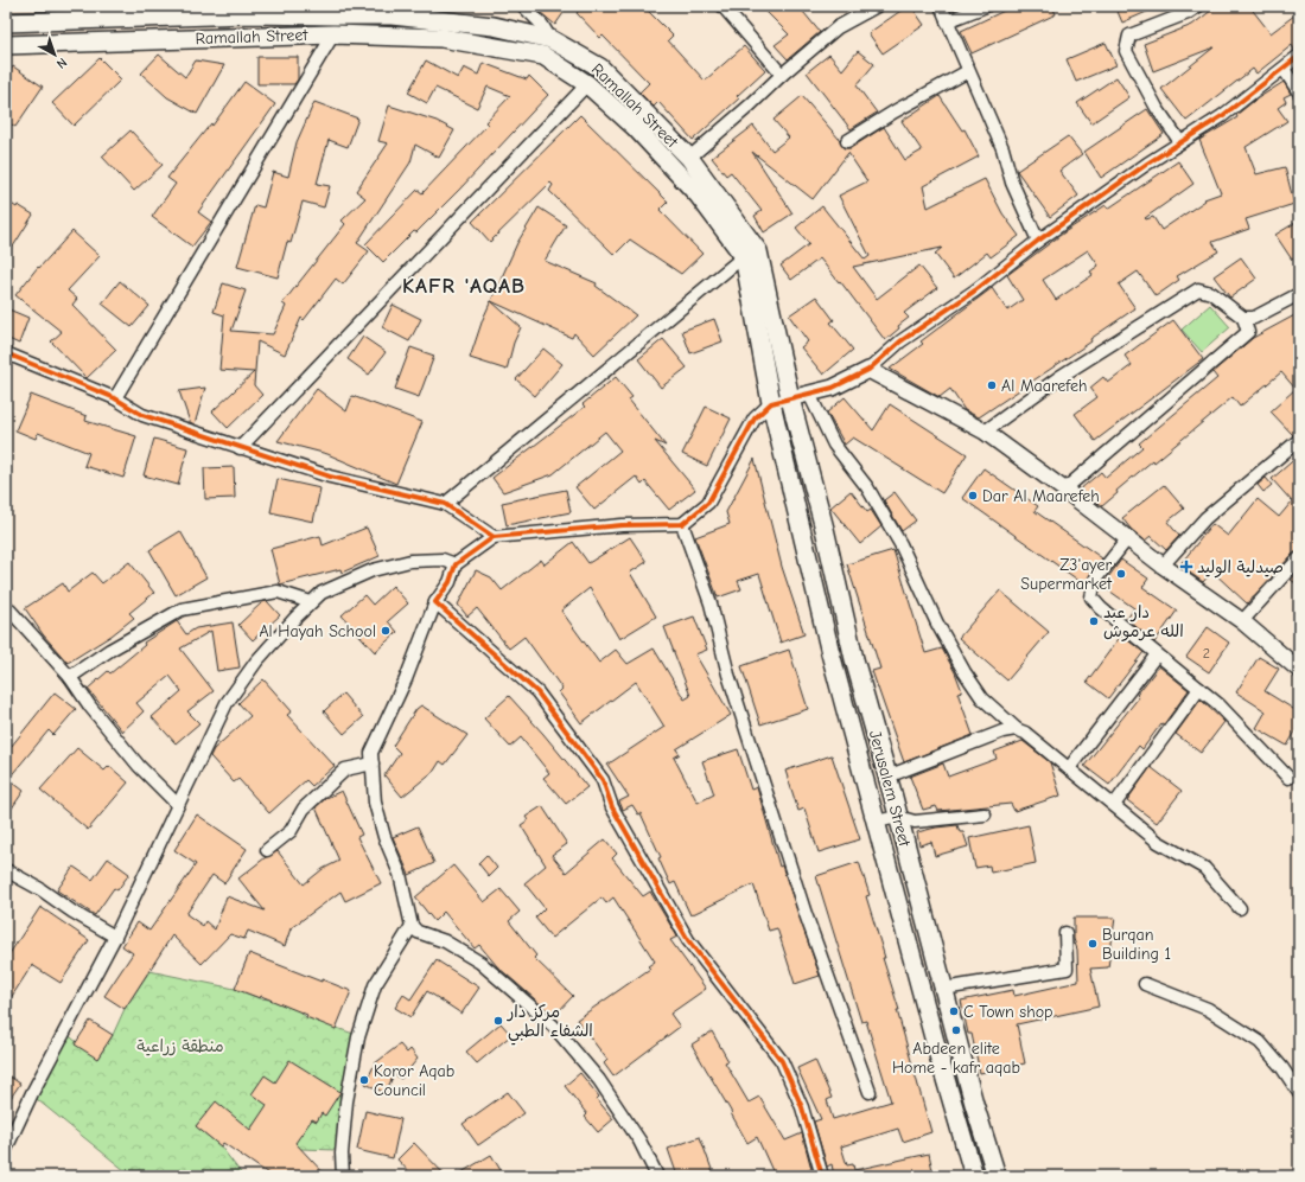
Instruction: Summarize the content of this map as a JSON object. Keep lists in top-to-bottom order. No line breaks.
{"streets":{"main road":["Ramallah Street","Jerusalem Street"]},"crossings":[["Ramallah Street","Jerusalem Street"]],"districts":["KAFR 'AQAB"],"parks":["منطقة زراعية"],"places":{"other":["Al Maarefeh","Dar Al Maarefeh","Z3'ayer Supermarket","دار عبد الله عرموش","Al Hayah School","Burqan Building 1","C Town shop","مركز دار الشفاء الطبي","Abdeen elite Home - kafr aqab","Koror Aqab Council"],"health":["صيدلية الوليد"]},"house_numbers":["2"],"north":"bottom right"}
